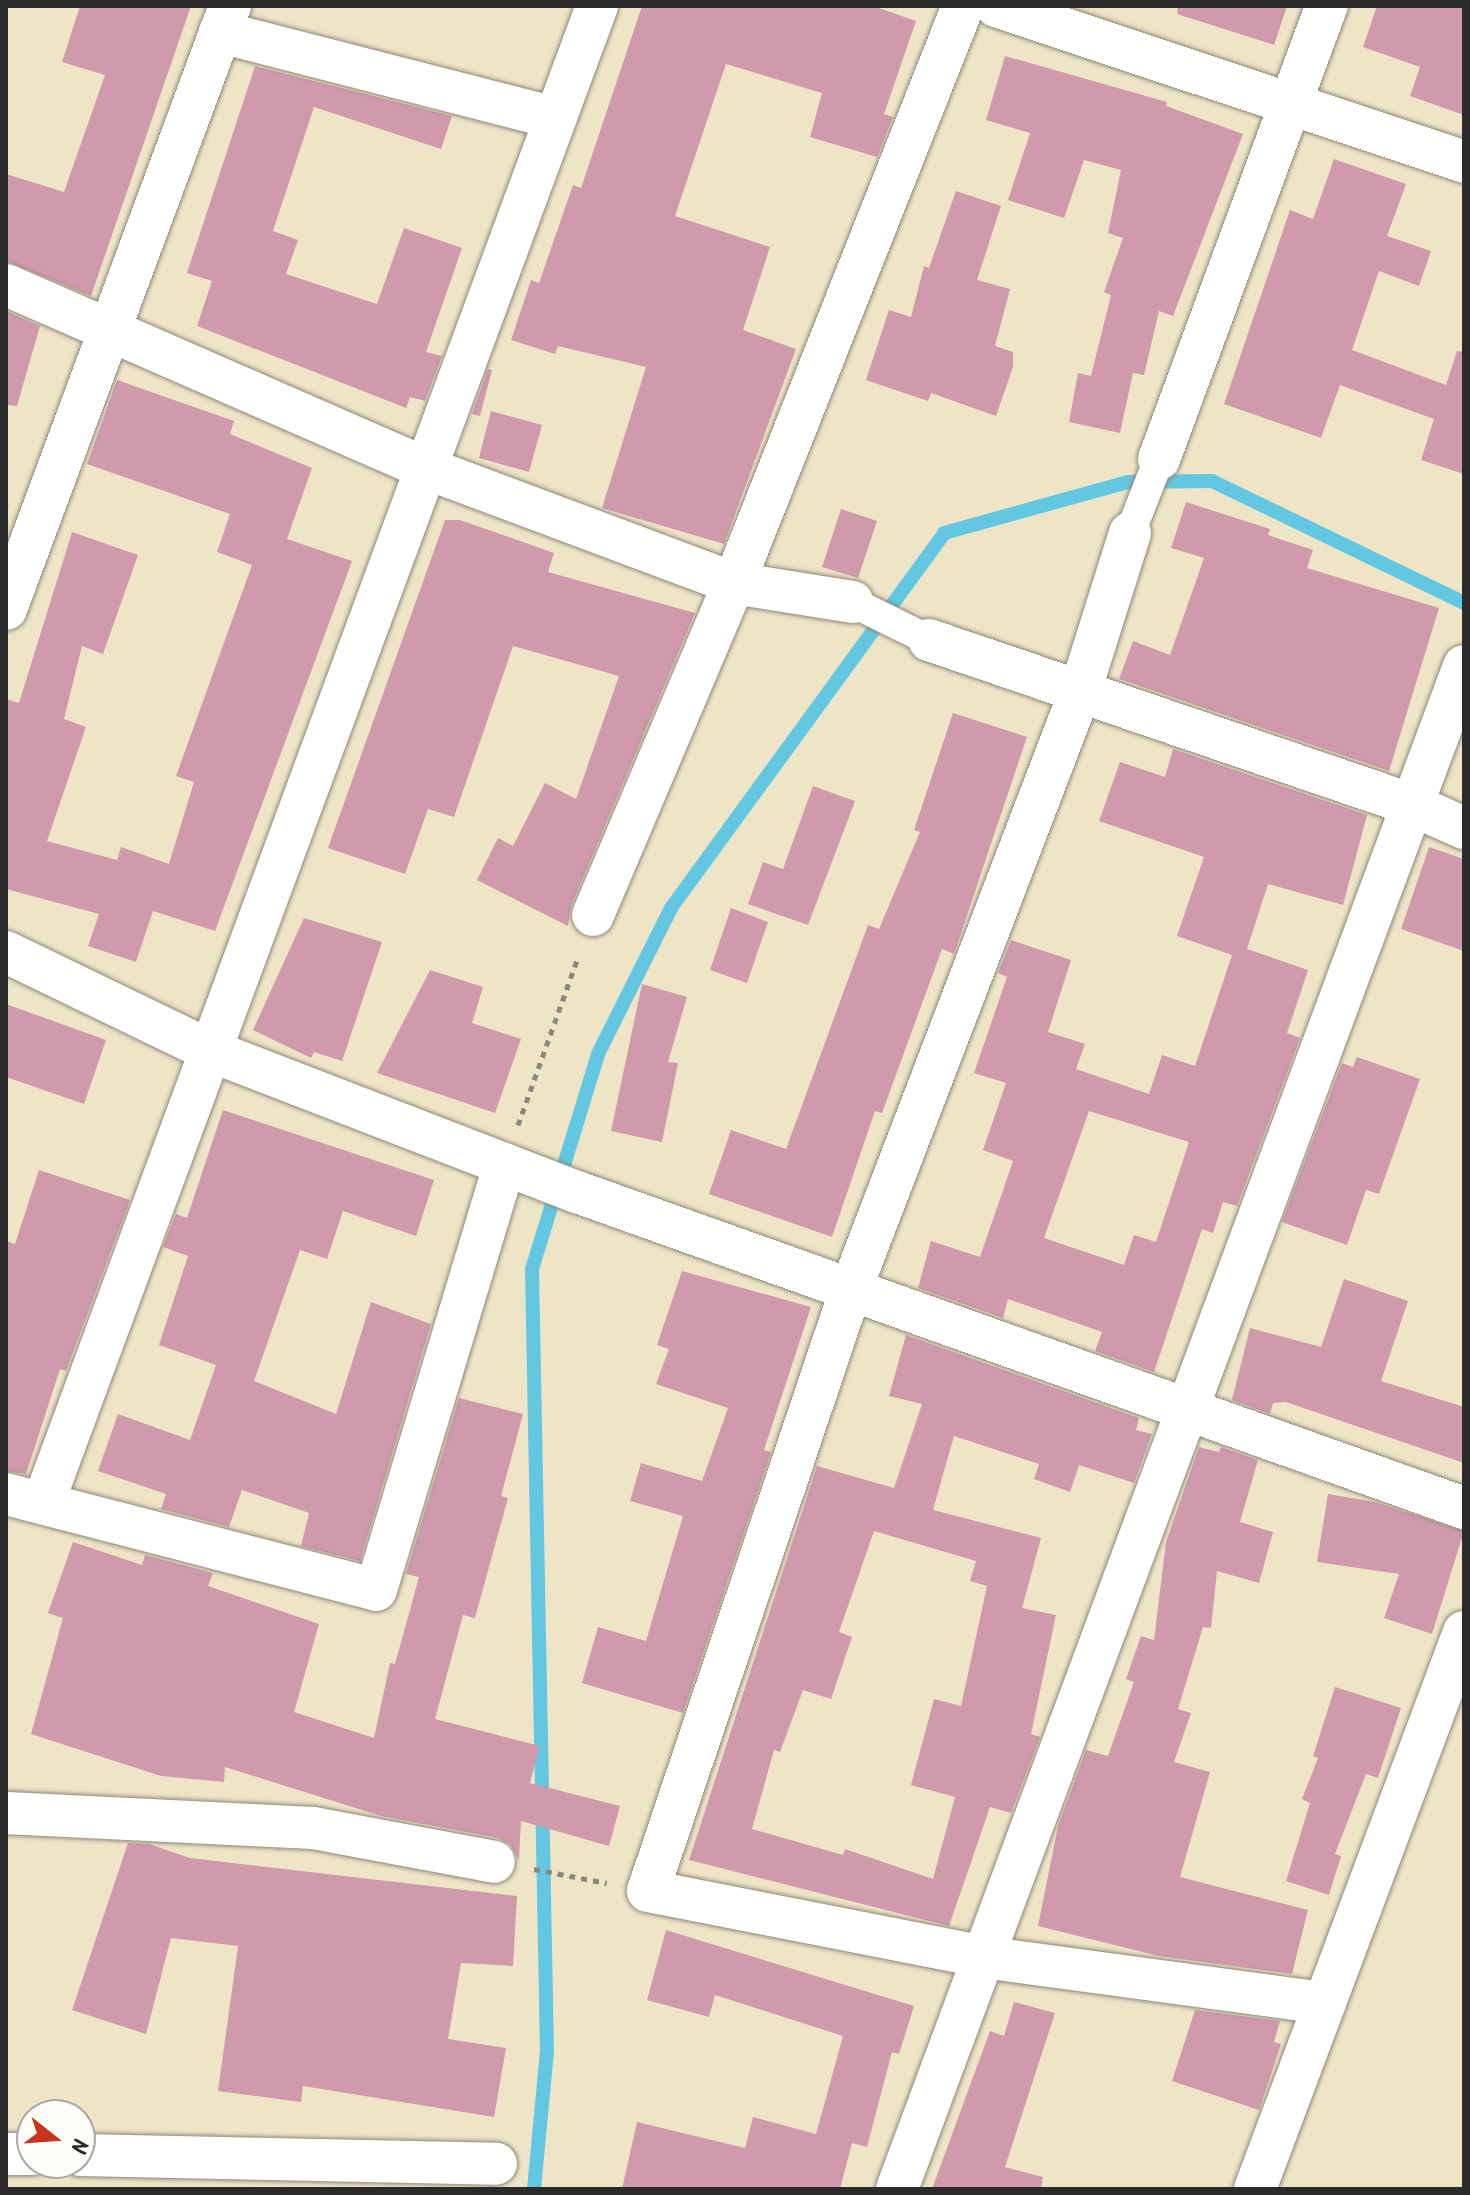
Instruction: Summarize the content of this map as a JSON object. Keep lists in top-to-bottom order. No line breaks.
{"north":"right"}
